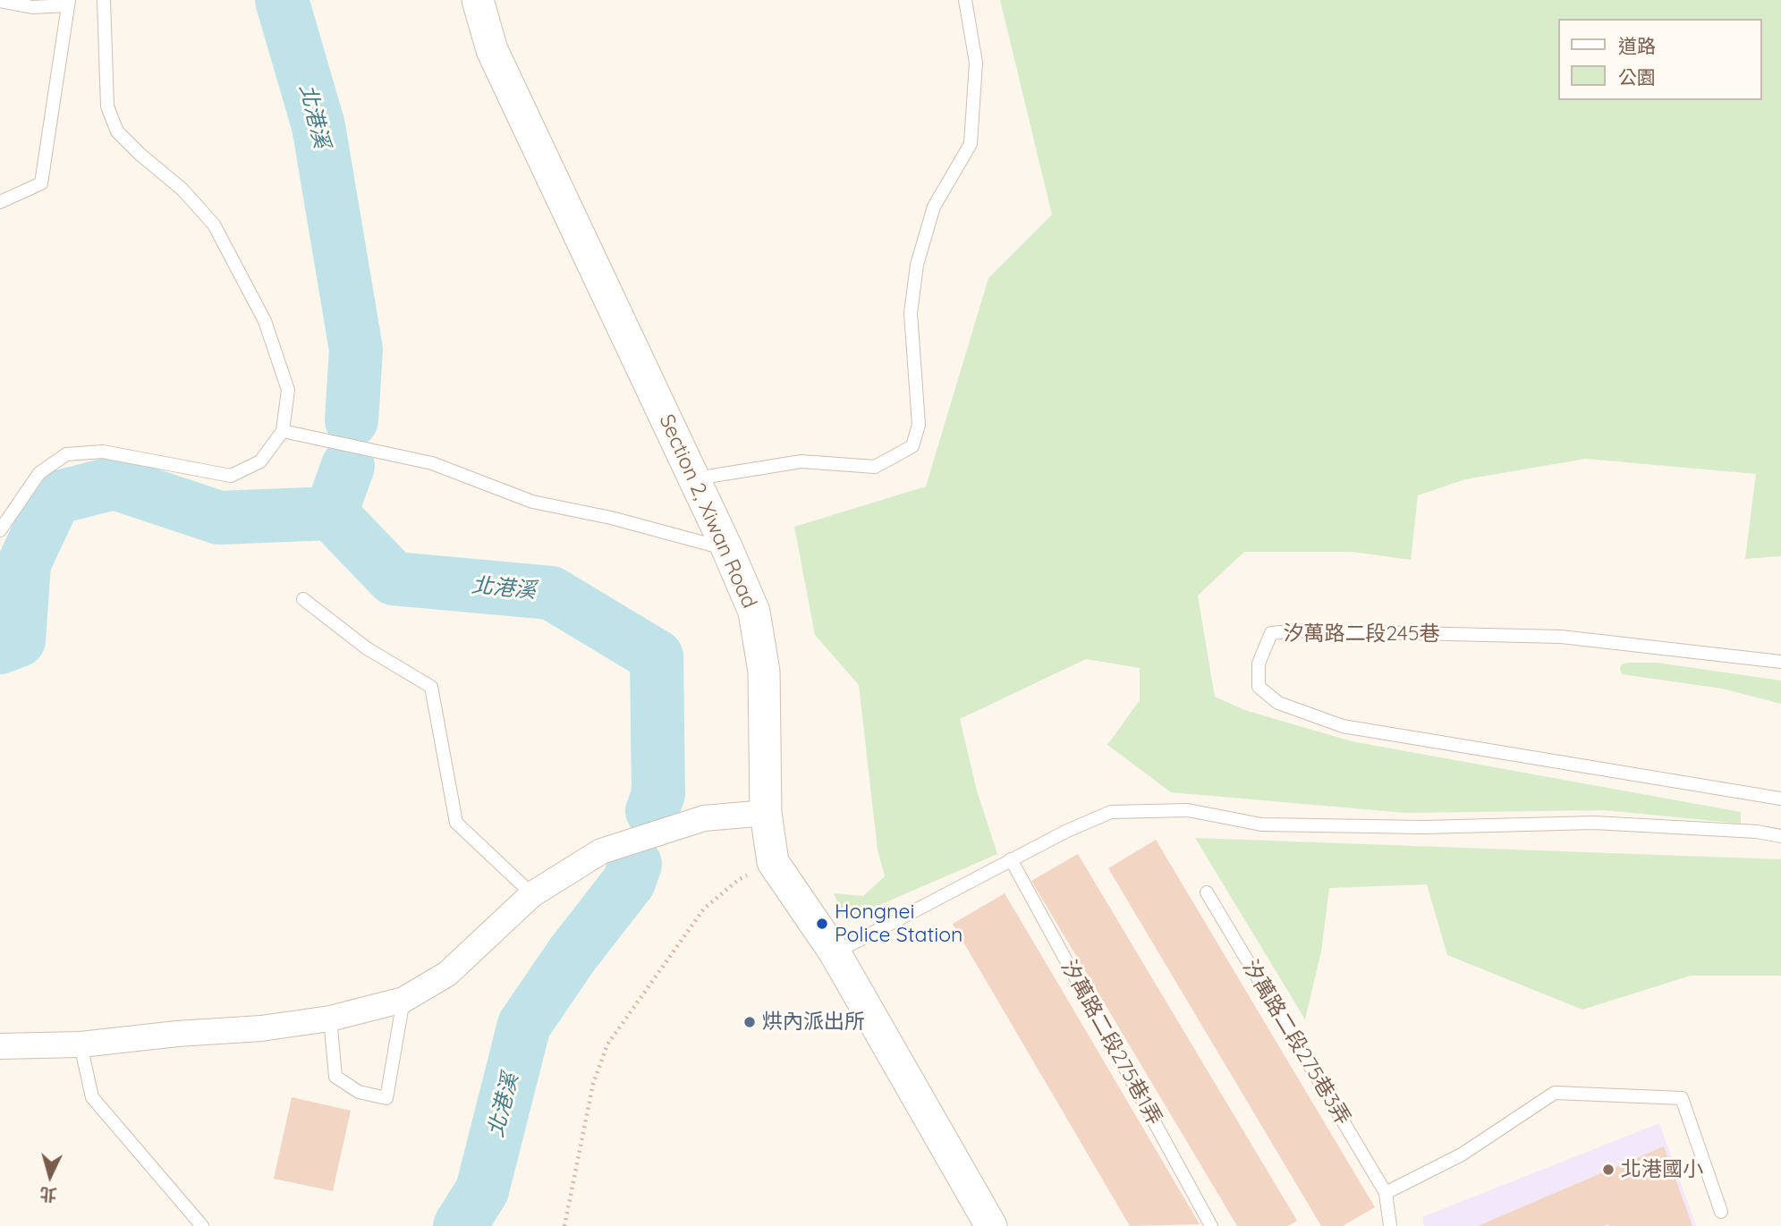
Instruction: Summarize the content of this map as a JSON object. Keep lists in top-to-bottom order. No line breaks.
{"streets":{"street":["Section 2, Xiwan Road"],"lane":["汐萬路二段245巷","汐萬路二段275巷1弄","汐萬路二段275巷3弄"]},"water":["北港溪"],"places":["Hongnei Police Station","烘內派出所","北港國小"],"legend":["道路","公園"],"north":"bottom"}
